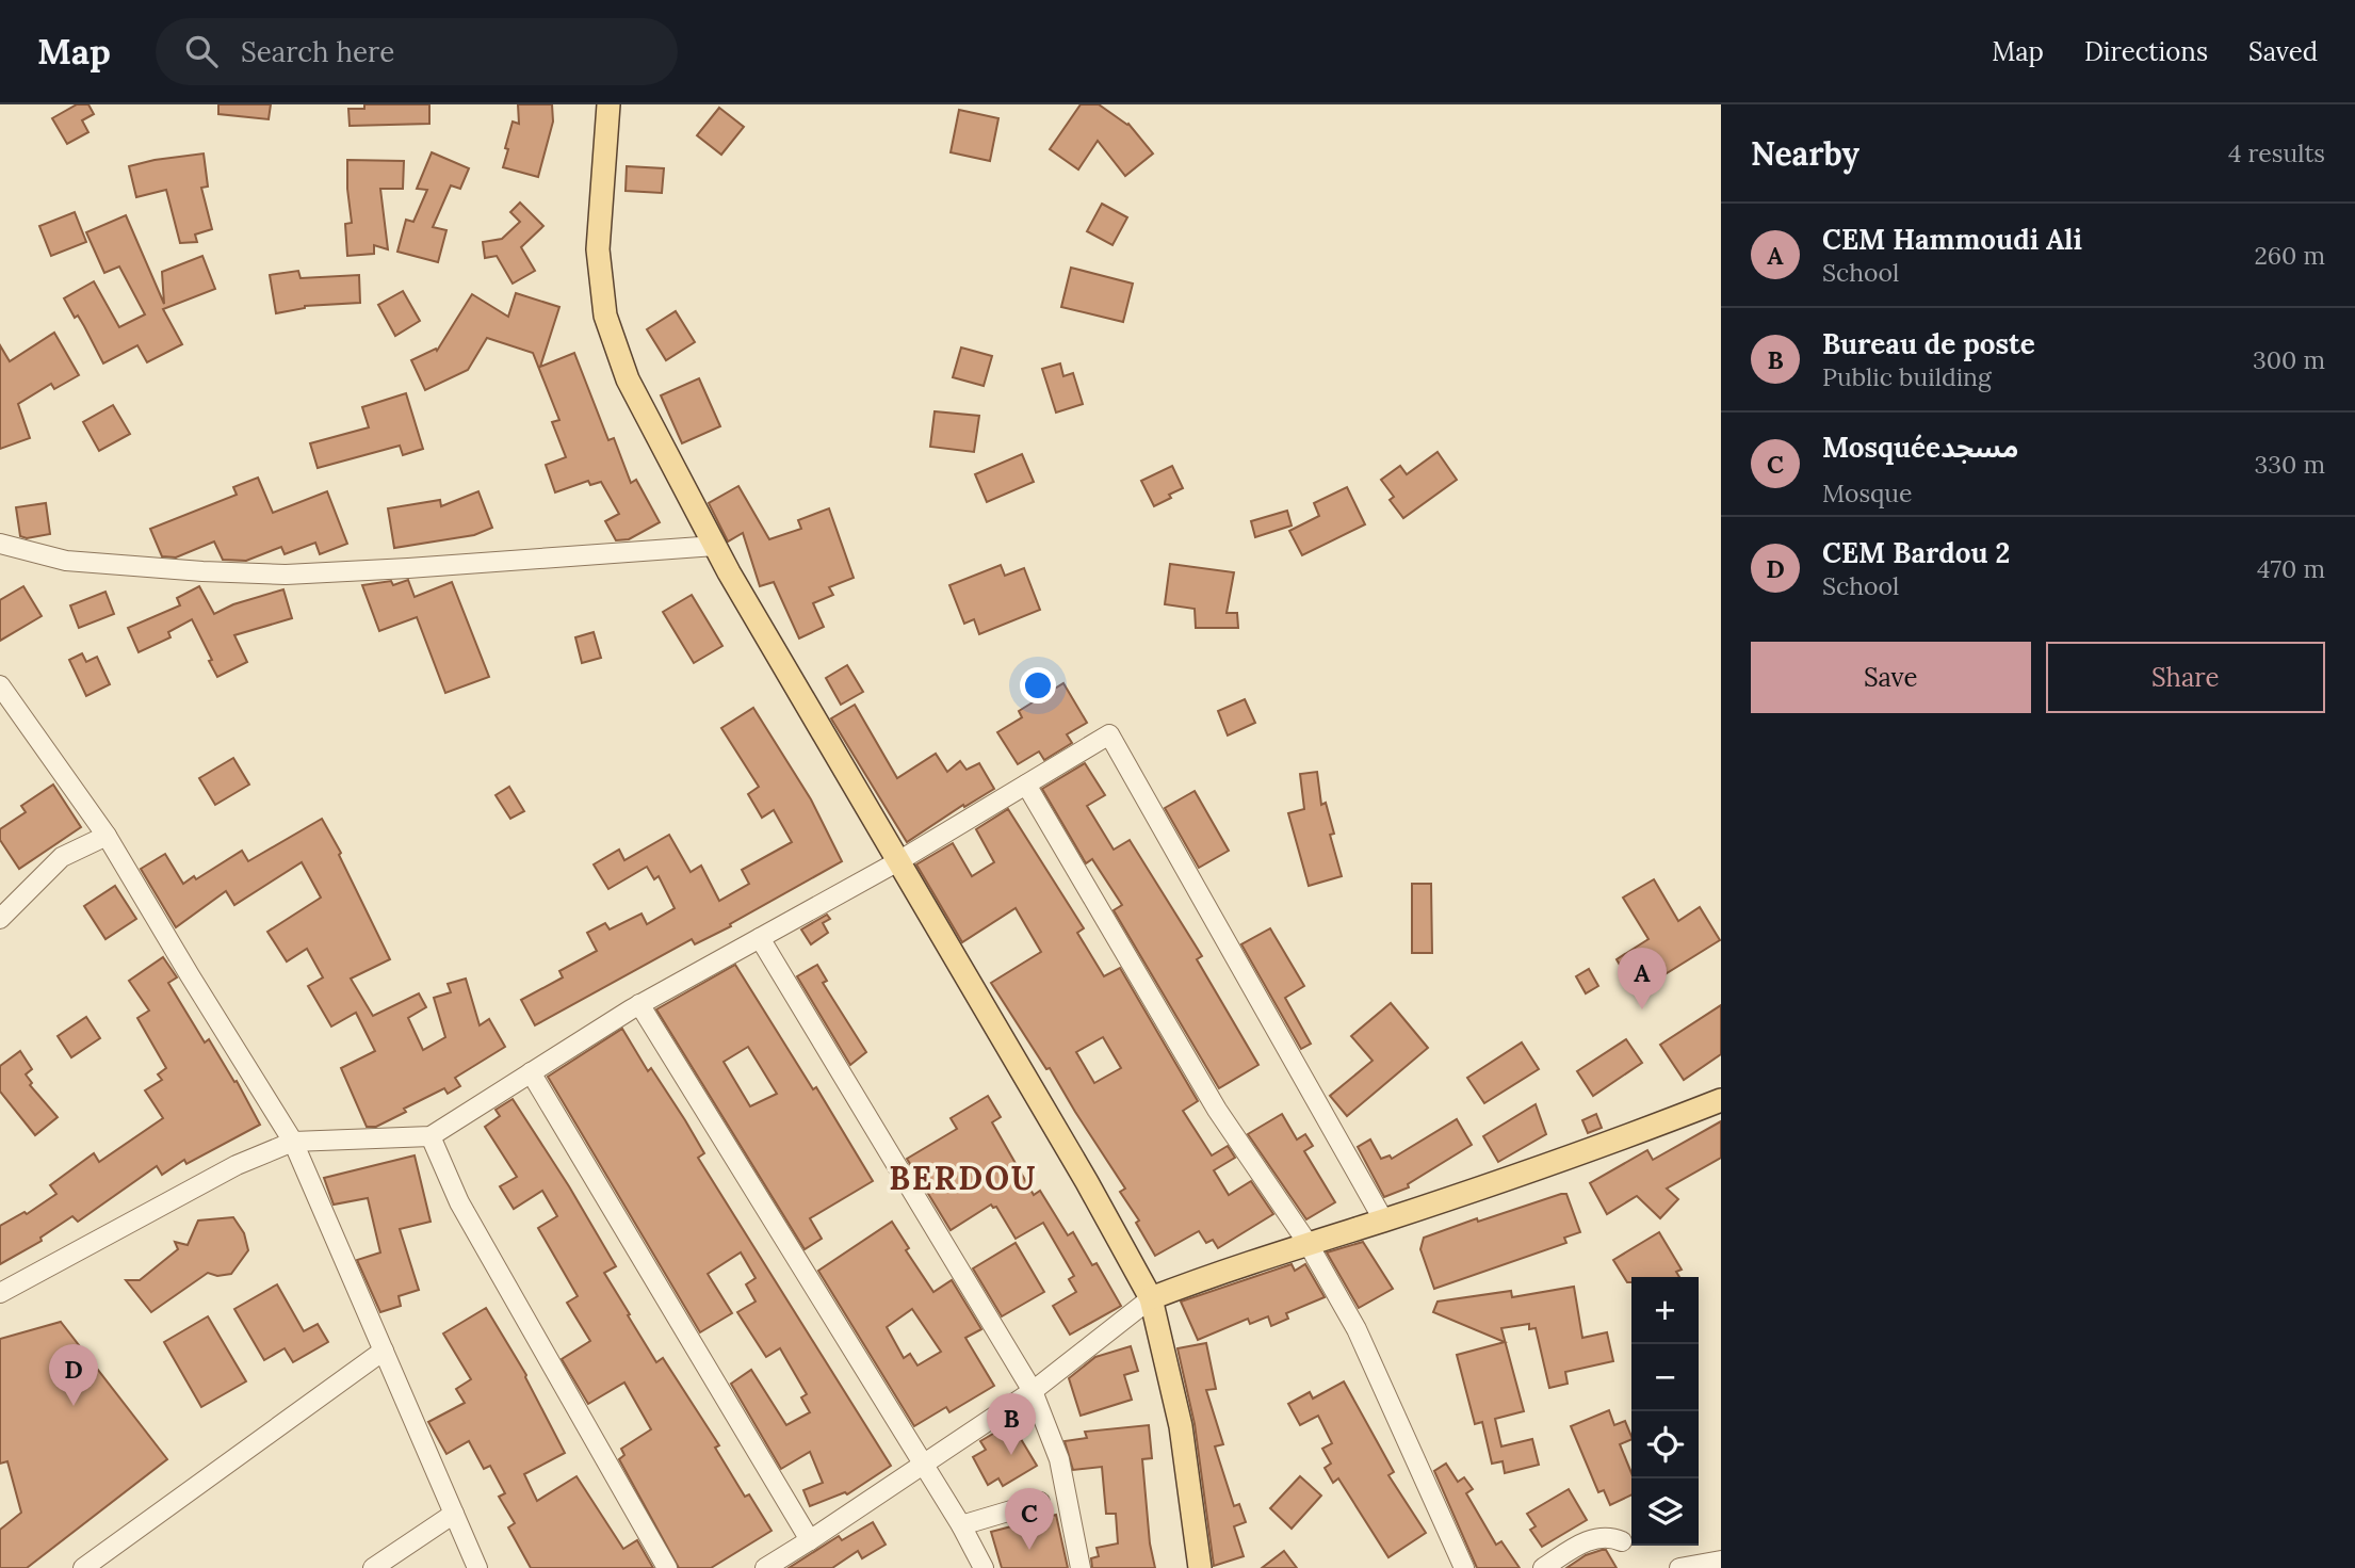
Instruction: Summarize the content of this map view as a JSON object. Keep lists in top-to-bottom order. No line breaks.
{"districts":["BERDOU"],"page":{"header":"Map","search":"Search here","nav":["Map","Directions","Saved"],"heading":["Nearby","4 results"],"list":[{"mark":"A","name":"CEM Hammoudi Ali","note":"School","value":"260 m"},{"mark":"B","name":"Bureau de poste","note":"Public building","value":"300 m"},{"mark":"C","name":"Mosquéeمسجد","note":"Mosque","value":"330 m"},{"mark":"D","name":"CEM Bardou 2","note":"School","value":"470 m"}],"buttons":["Save","Share"],"pins":["A","D","B","C"],"map_buttons":["+","−"]}}
